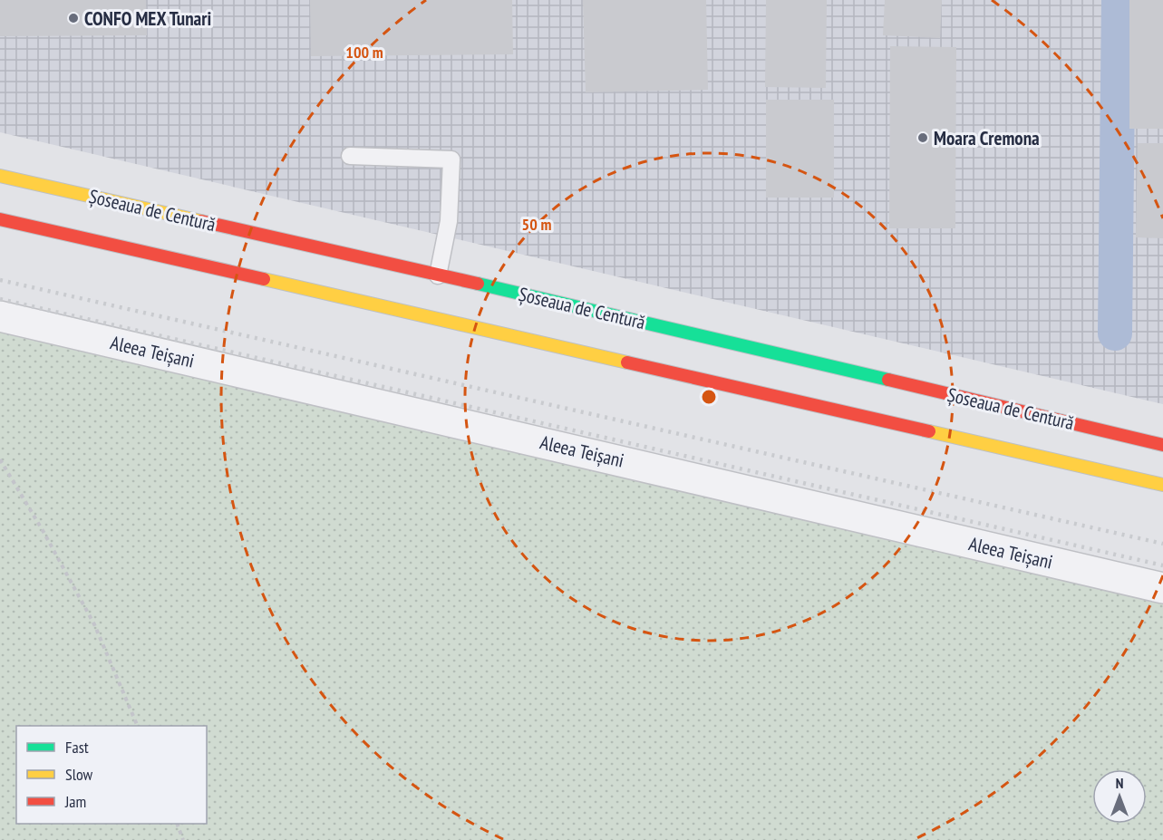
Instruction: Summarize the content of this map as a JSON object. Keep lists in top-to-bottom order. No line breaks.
{"streets":{"main road":["Șoseaua de Centură"],"street":["Aleea Teișani"]},"places":["CONFO MEX Tunari","Moara Cremona"],"legend":["Fast","Slow","Jam"],"north":"top","rings":["100 m","50 m"]}
